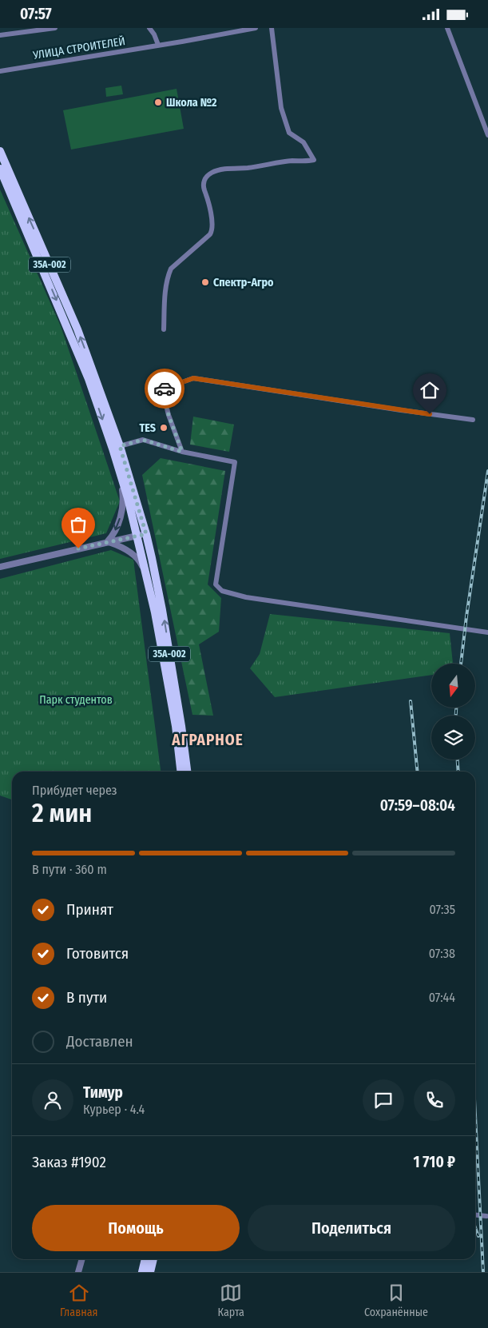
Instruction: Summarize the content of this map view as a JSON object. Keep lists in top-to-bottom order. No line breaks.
{"streets":{"main road":["35А-002"],"street":["УЛИЦА СТРОИТЕЛЕЙ"]},"districts":["АГРАРНОЕ"],"parks":["Парк студентов"],"places":["Школа №2","Спектр-Агро","TES"],"north":"bottom","page":{"status":"07:57","heading":["2 мин","Прибудет через","07:59–08:04"],"panel":["Тимур","Курьер · 4.4","Заказ #1902","1 710 ₽"],"bar":"В пути · 360 m","list":[["Принят","07:35"],["Готовится","07:38"],["В пути","07:44"],"Доставлен"],"buttons":["Помощь","Поделиться"],"tabs":["Главная","Карта","Сохранённые"]}}
